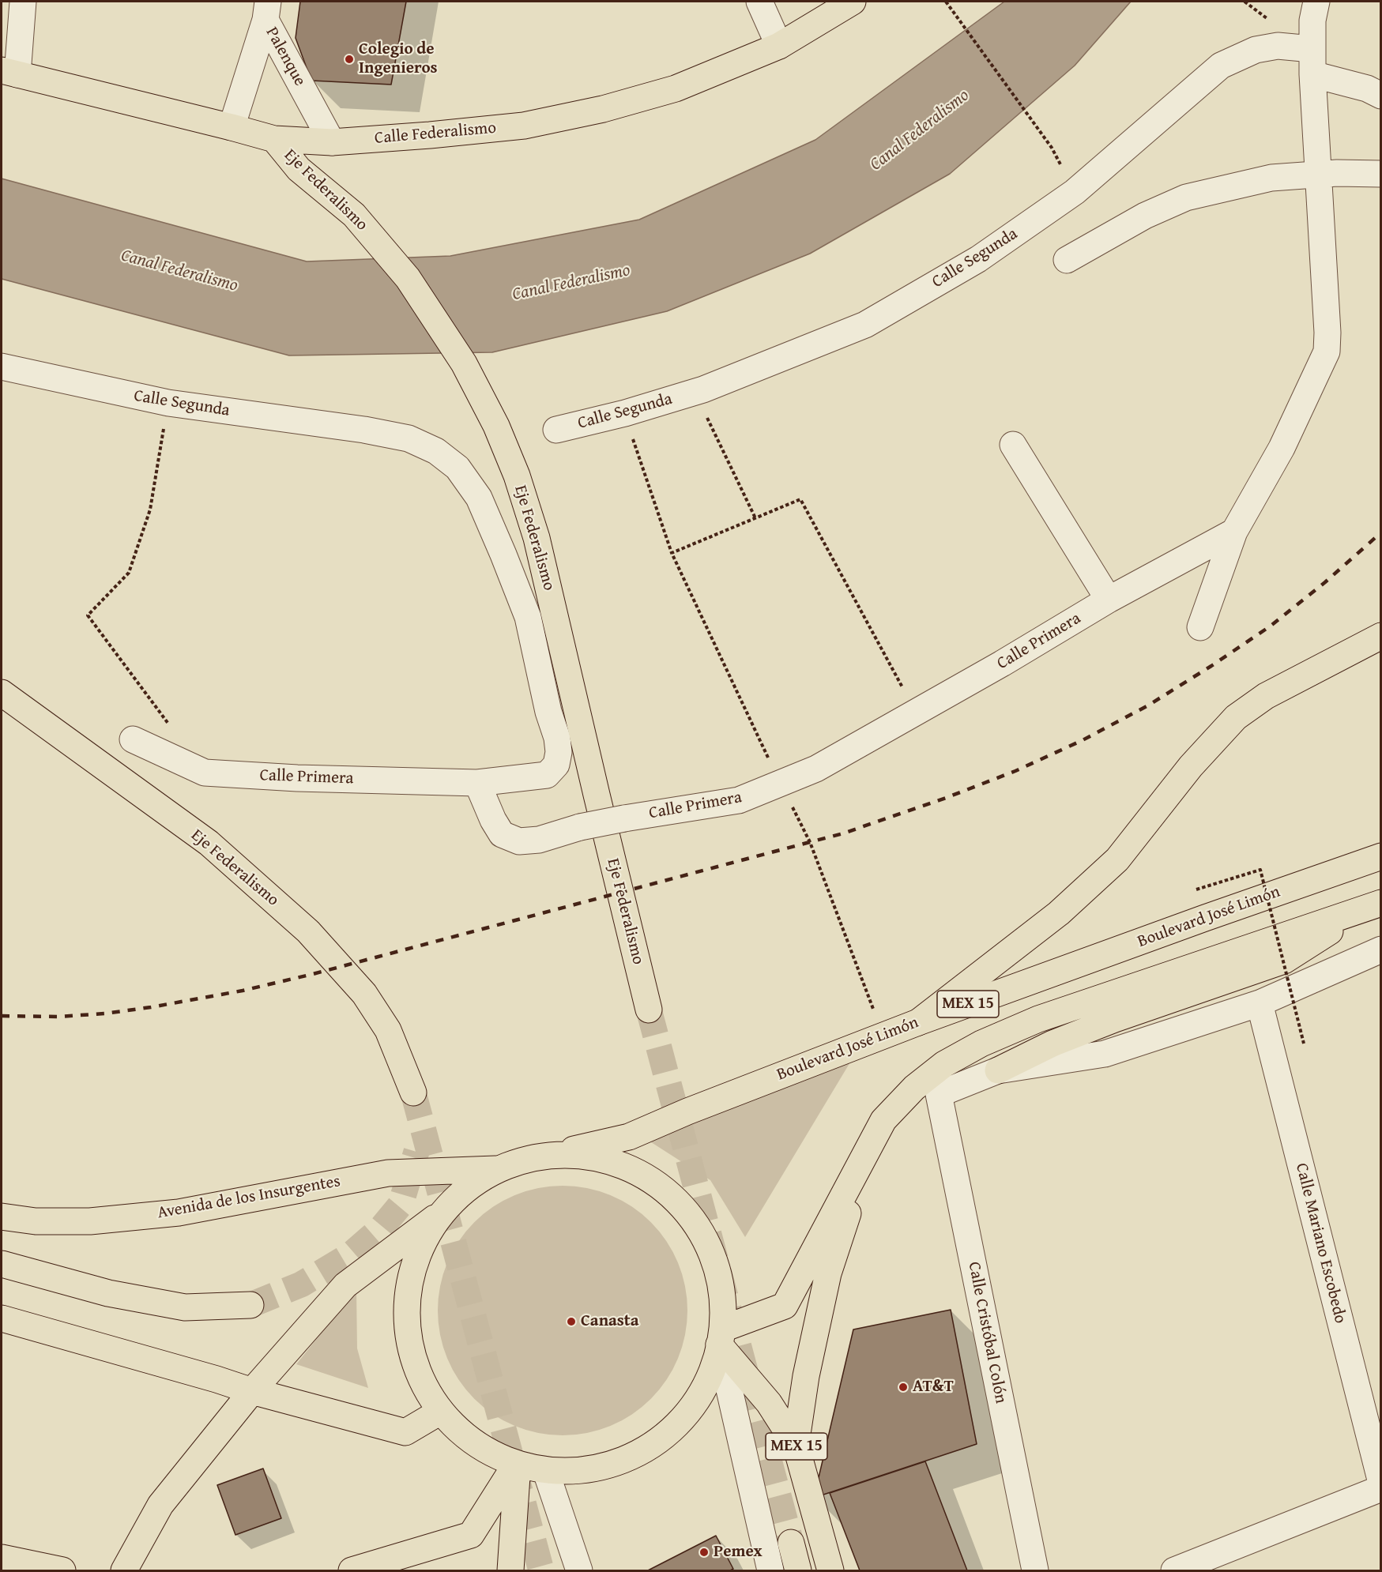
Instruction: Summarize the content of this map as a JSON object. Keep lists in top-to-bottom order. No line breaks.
{"streets":{"main road":["Calle Federalismo","Eje Federalismo","Boulevard José Limón","MEX 15","Avenida de los Insurgentes"],"street":["Palenque","Calle Segunda","Calle Primera","Calle Mariano Escobedo","Calle Cristóbal Colón"]},"crossings":[["Palenque","Calle Federalismo"],["Calle Federalismo","Eje Federalismo"],["Calle Segunda","Calle Primera"]],"water":["Canal Federalismo"],"places":["Colegio de Ingenieros","Canasta","AT&T","Pemex"]}
